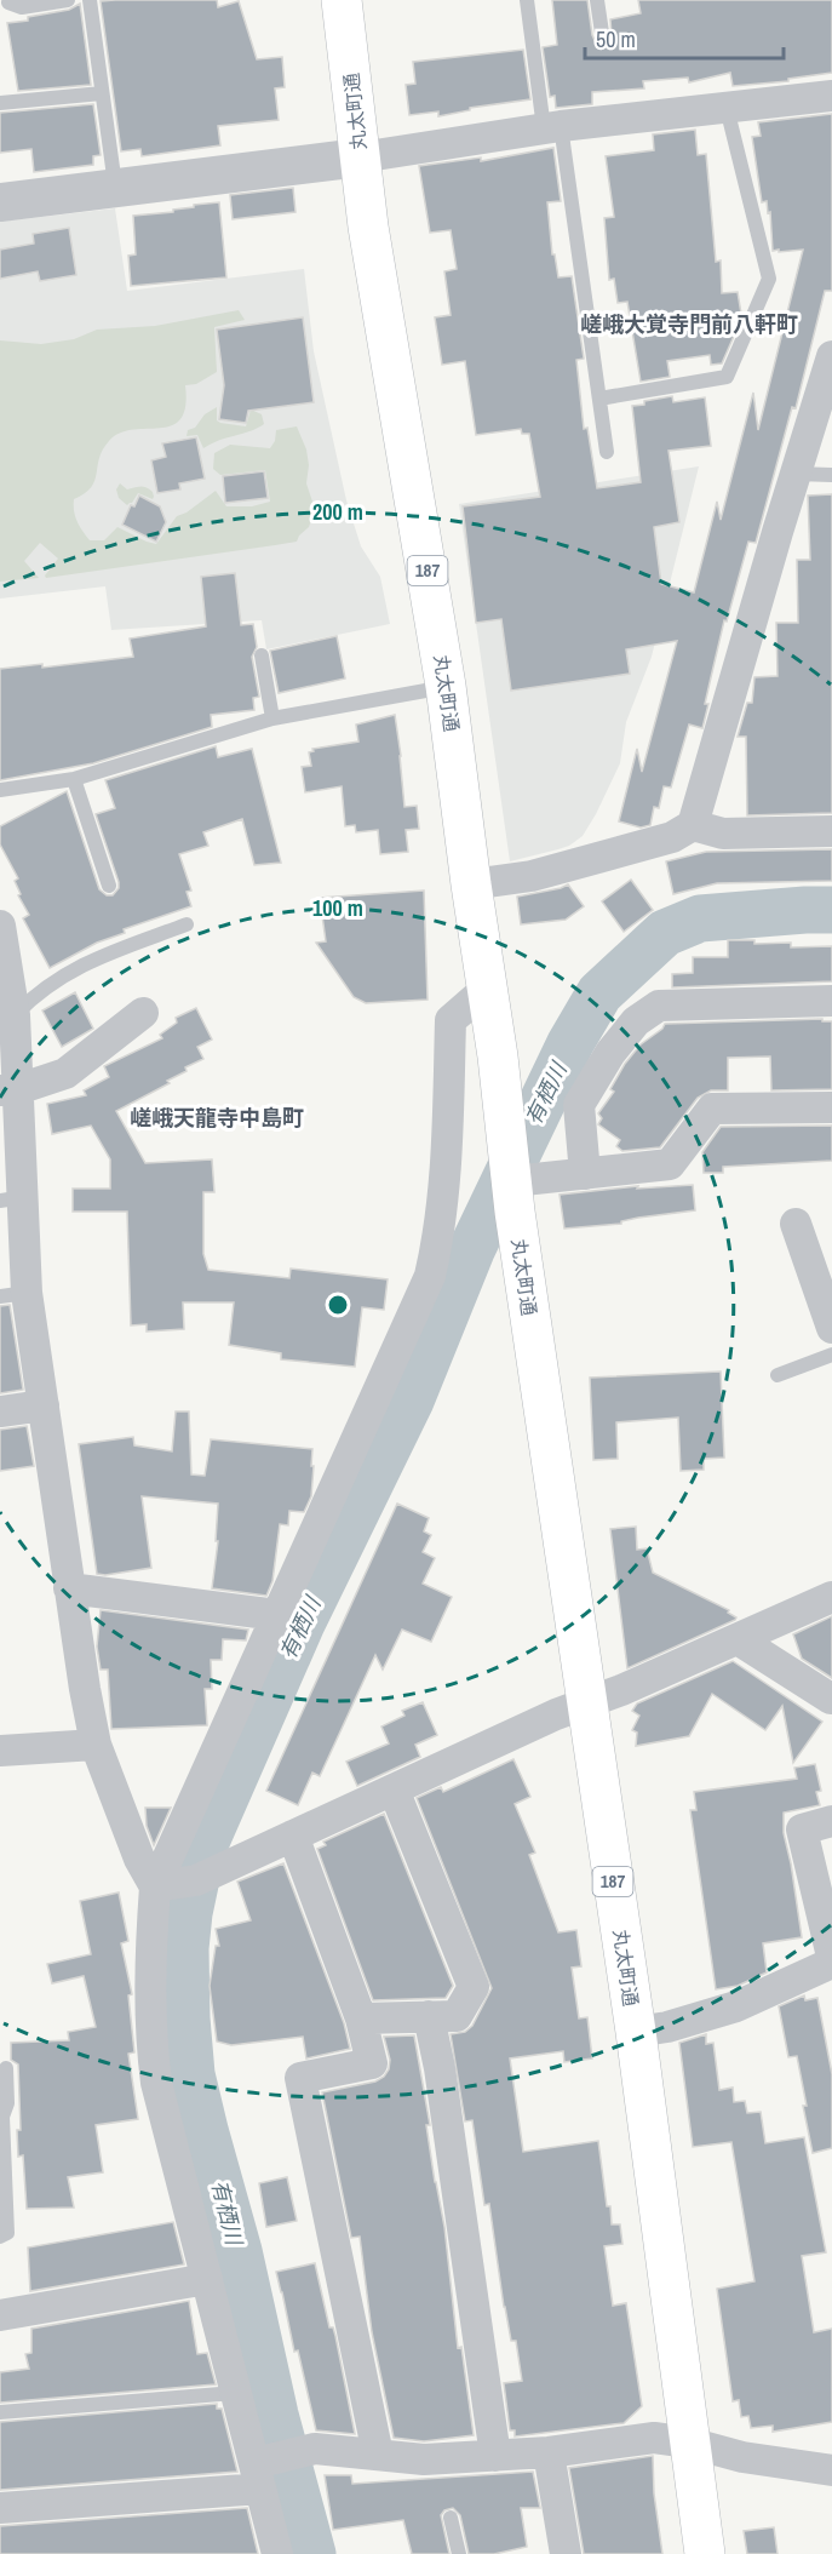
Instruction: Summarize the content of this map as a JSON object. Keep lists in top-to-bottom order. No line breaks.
{"streets":{"main road":["丸太町通","187"]},"districts":["嵯峨大覚寺門前八軒町","嵯峨天龍寺中島町"],"water":["有栖川"],"scale_bar":"50 m","rings":["200 m","100 m"]}
